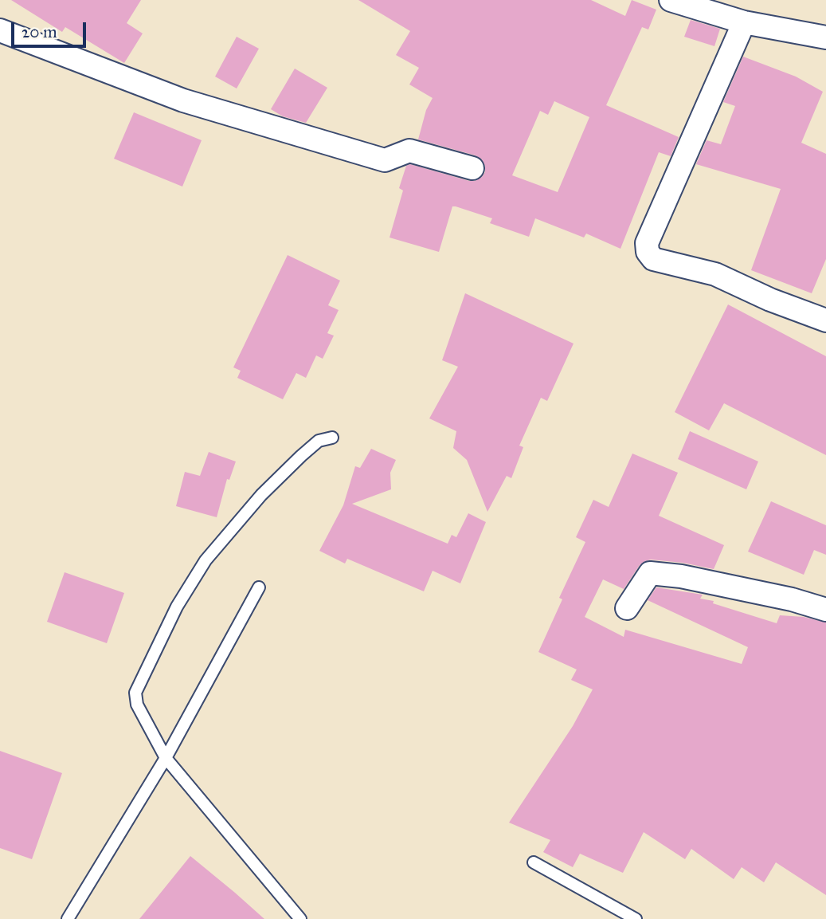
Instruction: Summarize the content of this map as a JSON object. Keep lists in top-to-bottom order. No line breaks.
{"scale_bar":"20 m"}
